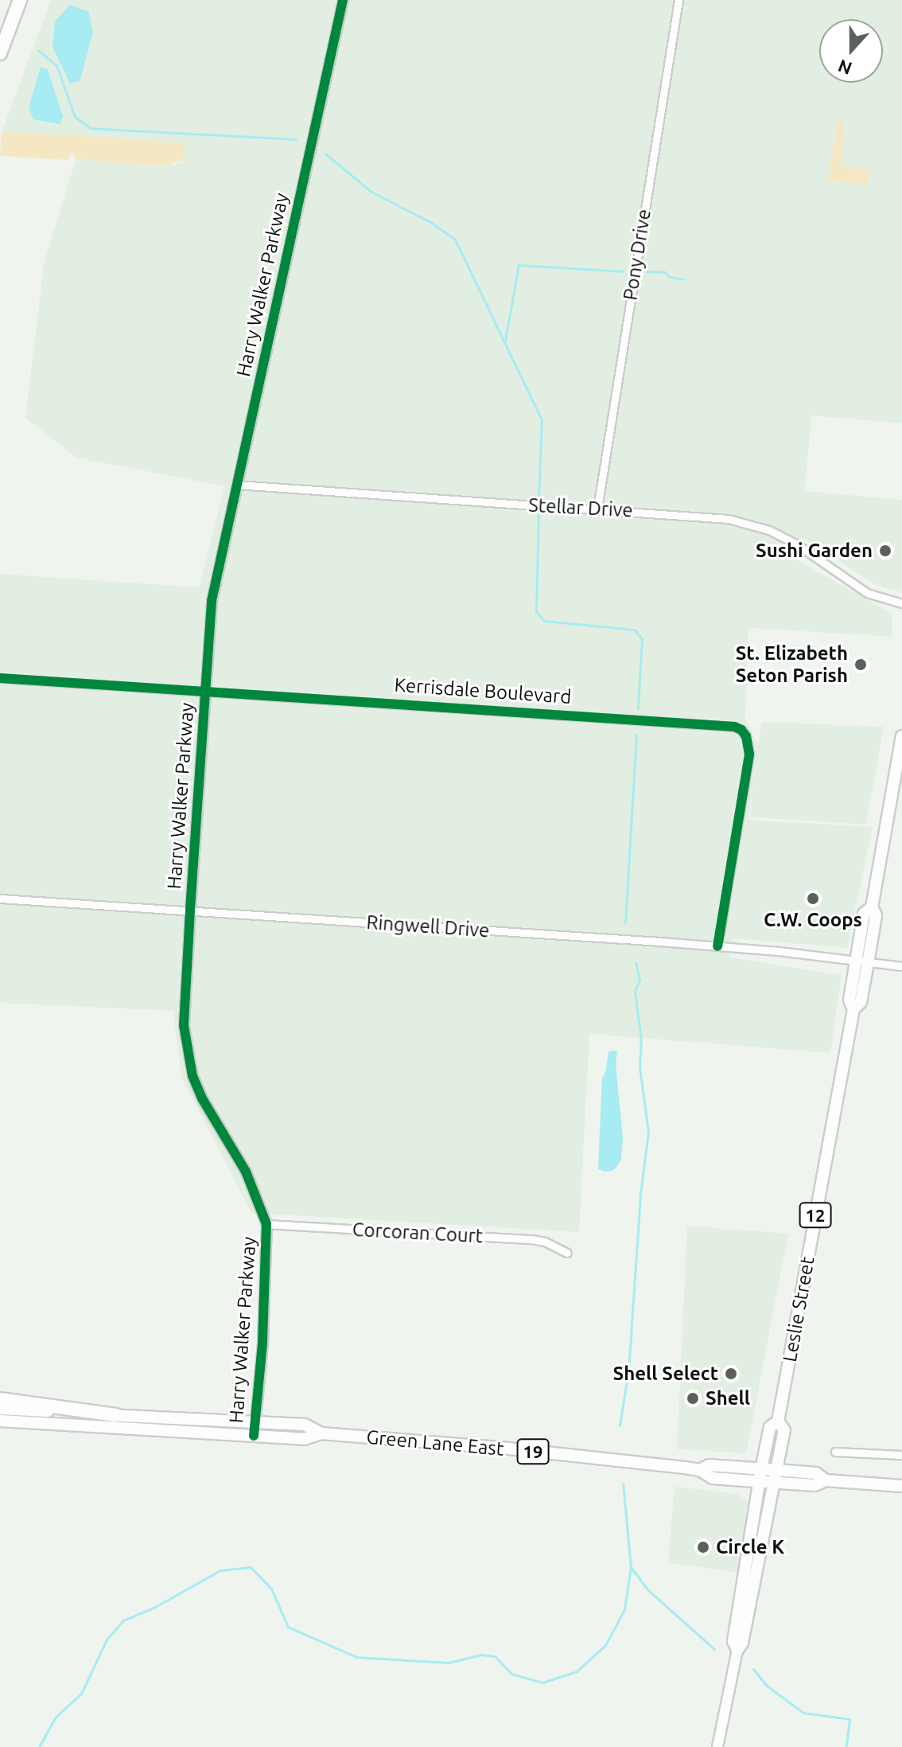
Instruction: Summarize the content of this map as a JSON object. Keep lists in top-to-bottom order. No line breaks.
{"streets":{"main road":["12","Leslie Street","Green Lane East","19"],"street":["Pony Drive","Harry Walker Parkway","Stellar Drive","Kerrisdale Boulevard","Ringwell Drive","Corcoran Court"]},"crossings":[["Pony Drive","Stellar Drive"],["Harry Walker Parkway","Stellar Drive"],["Harry Walker Parkway","Kerrisdale Boulevard"],["Harry Walker Parkway","Ringwell Drive"],["Harry Walker Parkway","Corcoran Court"],["Harry Walker Parkway","Green Lane East"],["Kerrisdale Boulevard","Ringwell Drive"],["Ringwell Drive","Leslie Street"],["Leslie Street","Green Lane East"]],"places":["Sushi Garden","St. Elizabeth Seton Parish","C.W. Coops","Shell Select","Shell","Circle K"],"north":"bottom"}
